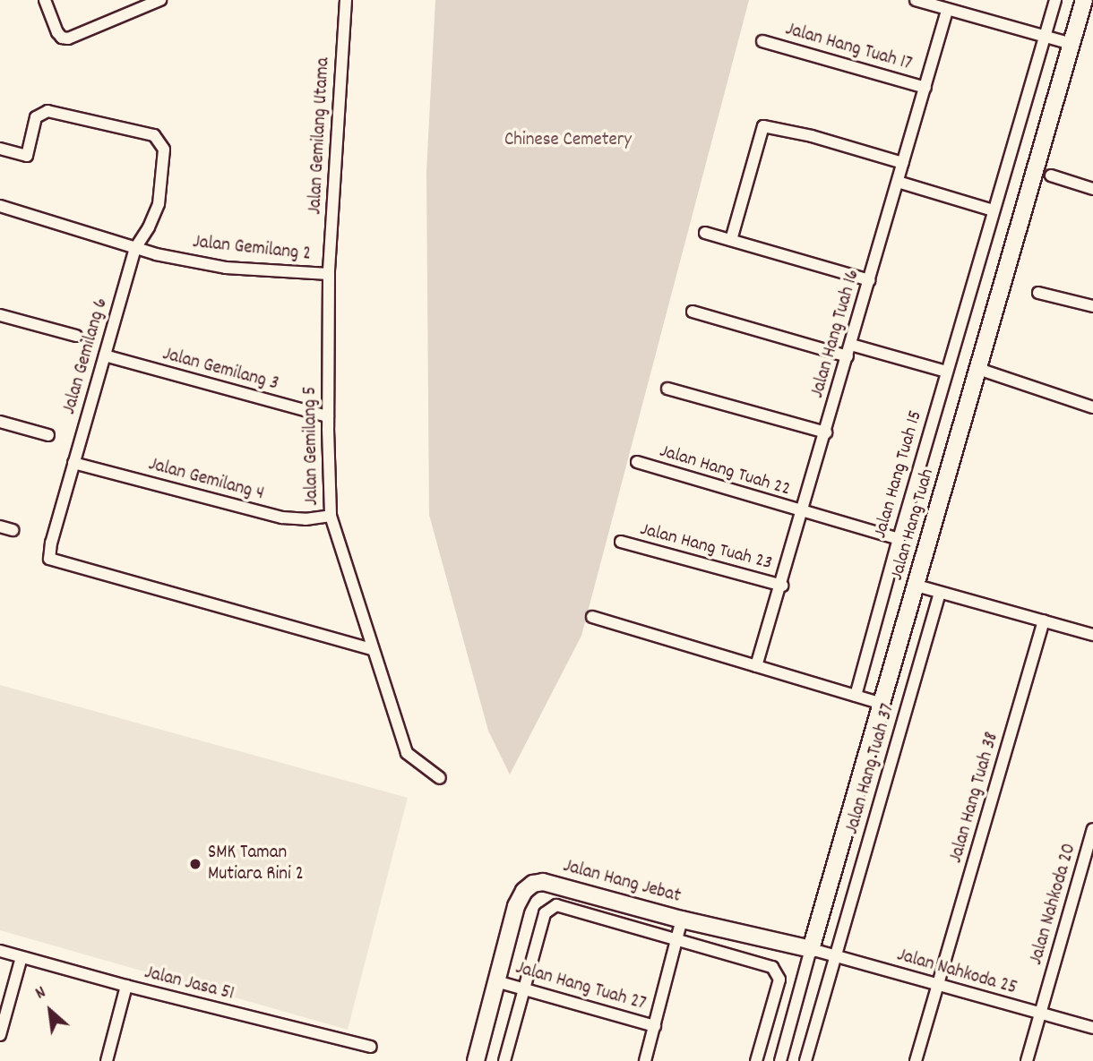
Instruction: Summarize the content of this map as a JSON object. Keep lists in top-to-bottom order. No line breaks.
{"streets":{"street":["Jalan Hang Tuah 17","Jalan Gemilang Utama","Jalan Gemilang 2","Jalan Hang Tuah 16","Jalan Gemilang 6","Jalan Gemilang 3","Jalan Gemilang 5","Jalan Hang Tuah 22","Jalan Hang Tuah 15","Jalan Gemilang 4","Jalan Hang Tuah","Jalan Hang Tuah 23","Jalan Hang Tuah 37","Jalan Hang Tuah 38","Jalan Hang Jebat","Jalan Nahkoda 20","Jalan Nahkoda 25","Jalan Jasa 51","Jalan Hang Tuah 27"]},"crossings":[["Jalan Hang Tuah 17","Jalan Hang Tuah 16"],["Jalan Gemilang Utama","Jalan Gemilang 2"],["Jalan Gemilang Utama","Jalan Gemilang 5"],["Jalan Gemilang 2","Jalan Gemilang 6"],["Jalan Gemilang 2","Jalan Gemilang 5"],["Jalan Hang Tuah 16","Jalan Hang Tuah 22"],["Jalan Hang Tuah 16","Jalan Hang Tuah 23"],["Jalan Gemilang 6","Jalan Gemilang 3"],["Jalan Gemilang 6","Jalan Gemilang 5"],["Jalan Gemilang 6","Jalan Gemilang 4"],["Jalan Gemilang 3","Jalan Gemilang 5"],["Jalan Gemilang 5","Jalan Gemilang 4"],["Jalan Hang Tuah 22","Jalan Hang Tuah 15"],["Jalan Hang Tuah","Jalan Hang Jebat"],["Jalan Hang Tuah","Jalan Nahkoda 25"],["Jalan Hang Tuah 37","Jalan Nahkoda 25"],["Jalan Hang Tuah 38","Jalan Nahkoda 25"],["Jalan Hang Jebat","Jalan Nahkoda 25"],["Jalan Hang Jebat","Jalan Hang Tuah 27"],["Jalan Nahkoda 20","Jalan Nahkoda 25"]],"parks":["Chinese Cemetery"],"places":["SMK Taman Mutiara Rini 2"],"north":"top left"}
